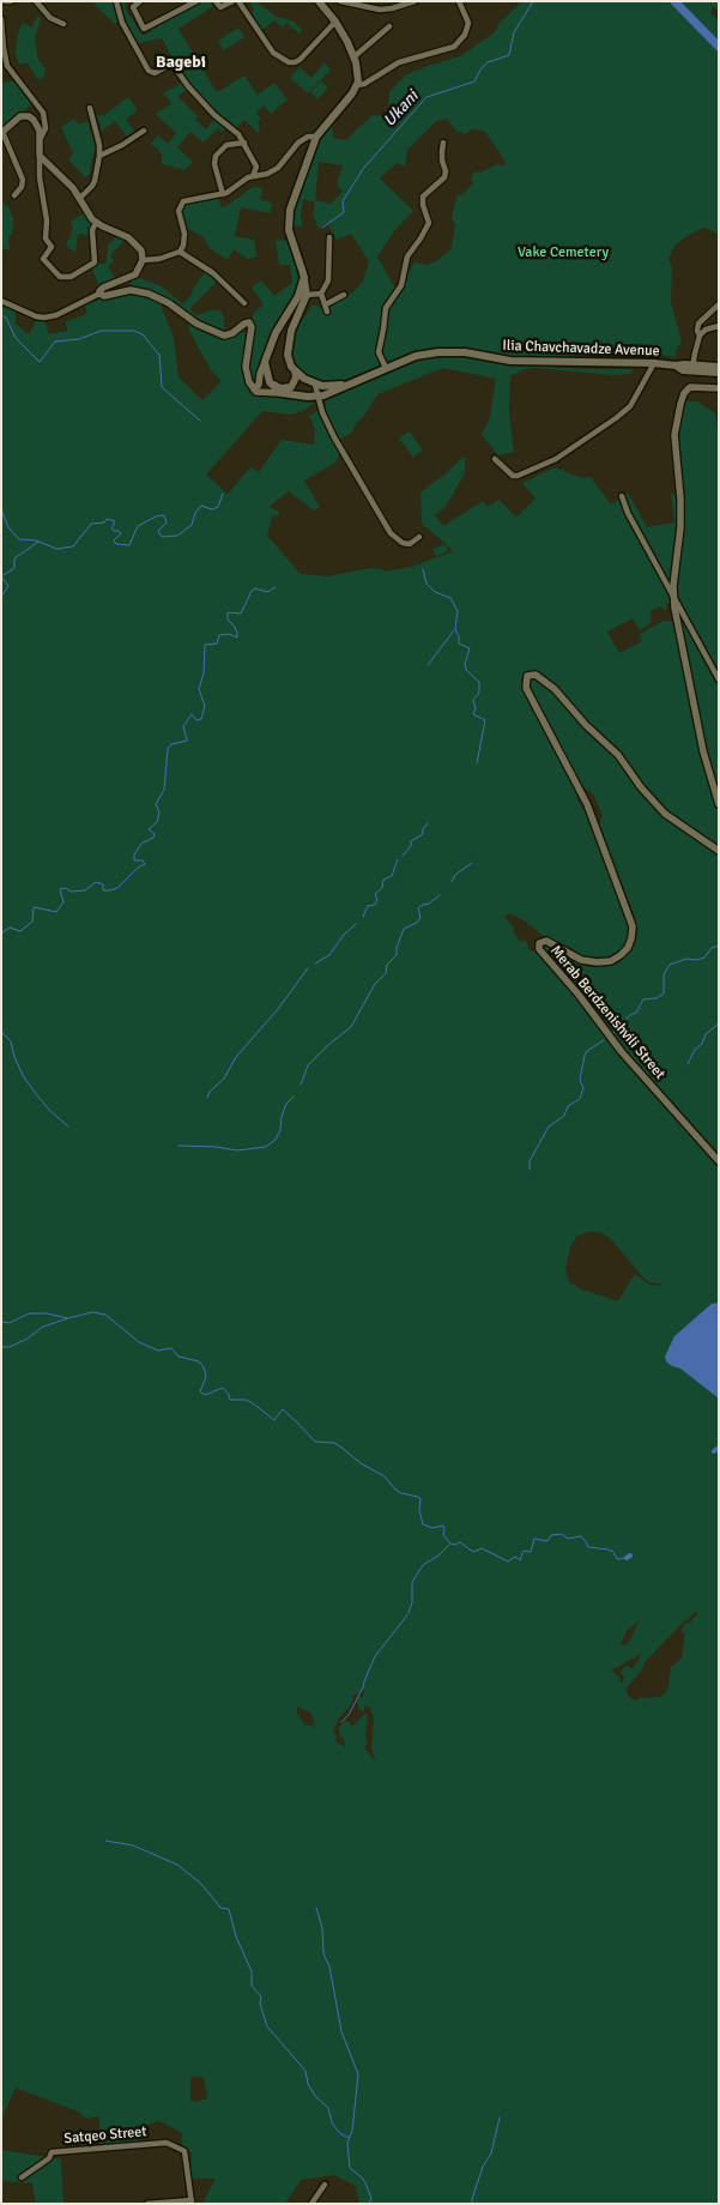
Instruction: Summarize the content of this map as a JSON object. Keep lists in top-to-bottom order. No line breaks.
{"streets":{"main road":["Ilia Chavchavadze Avenue"],"street":["Merab Berdzenishvili Street","Satqeo Street"]},"districts":["Bagebi"],"water":["Ukani"],"parks":["Vake Cemetery"]}
